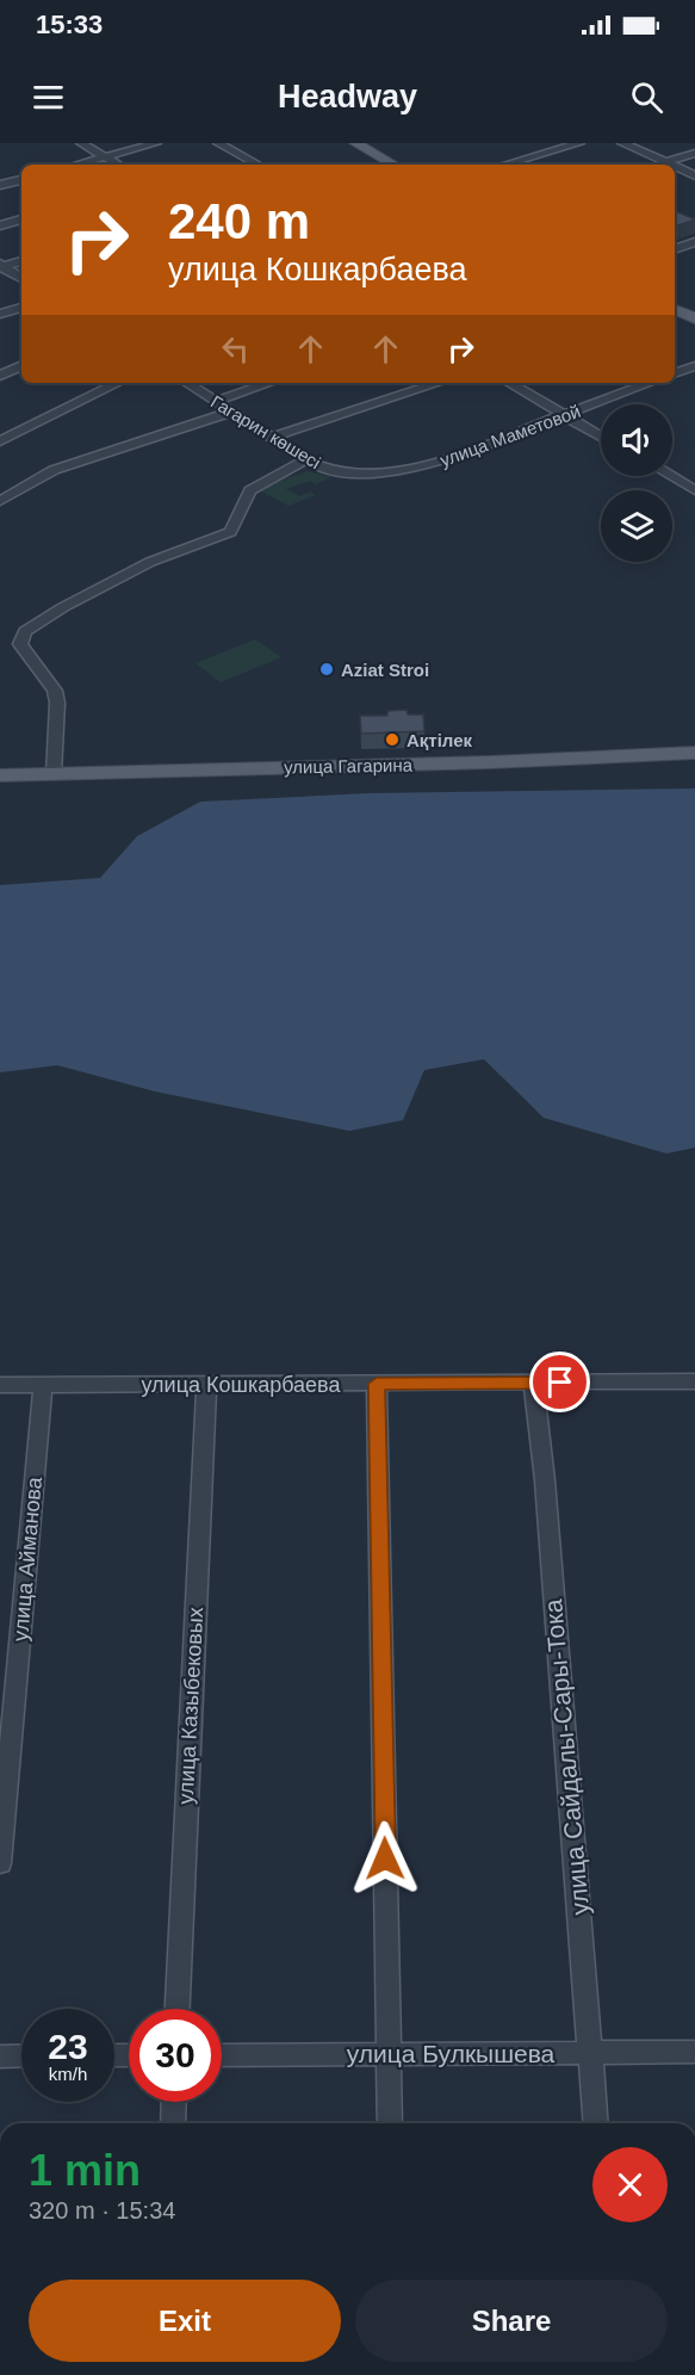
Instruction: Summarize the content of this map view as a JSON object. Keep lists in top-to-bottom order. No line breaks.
{"streets":{"main road":["улица Гагарина"],"street":["Гагарин көшесі","улица Маметовой","улица Кошкарбаева","улица Айманова","улица Казыбековых","улица Сайдалы-Сары-Тока","улица Булкышева"]},"crossings":[["Гагарин көшесі","улица Маметовой"],["улица Кошкарбаева","улица Айманова"],["улица Кошкарбаева","улица Казыбековых"],["улица Кошкарбаева","улица Сайдалы-Сары-Тока"],["улица Сайдалы-Сары-Тока","улица Булкышева"]],"places":["Aziat Stroi","Ақтілек"],"page":{"status":"15:33","header":"Headway","turn":["240 m","улица Кошкарбаева"],"speed":"23 km/h","limit":"30","heading":["1 min","320 m · 15:34"],"buttons":["Exit","Share"]}}
